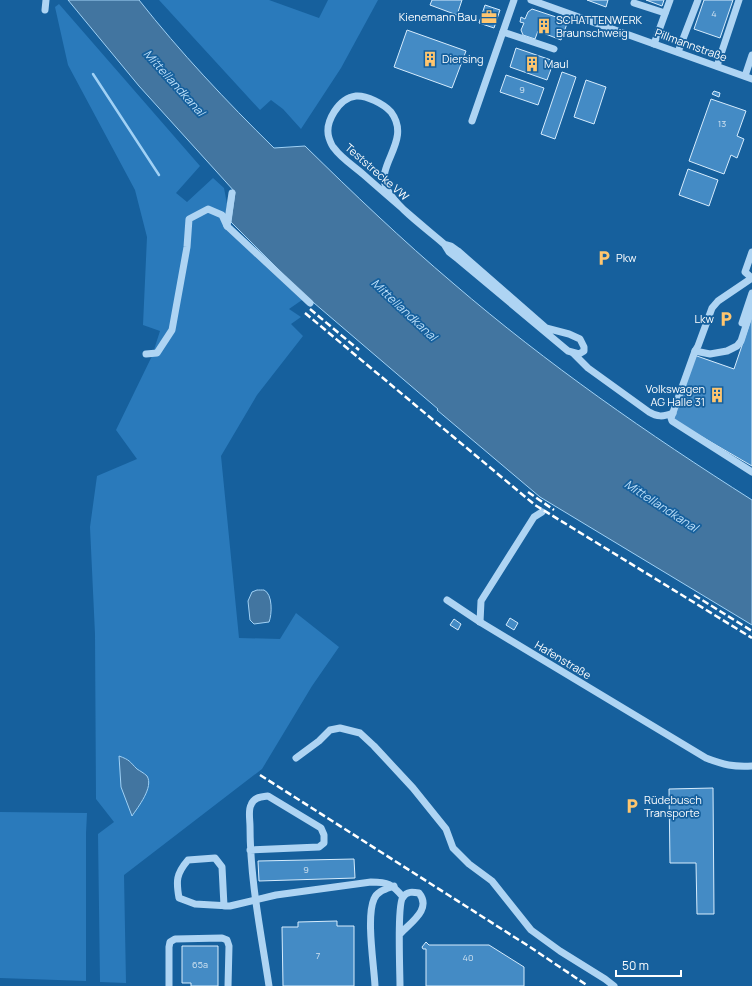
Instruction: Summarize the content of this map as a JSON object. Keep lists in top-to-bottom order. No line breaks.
{"streets":{"street":["Pillmannstraße","Teststrecke VW","Hafenstraße"]},"water":["Mittellandkanal"],"places":{"office":["Kienemann Bau"],"building":["SCHATTENWERK Braunschweig","Diersing","Maul","Volkswagen AG Halle 31"],"parking":["Pkw","Lkw","Rüdebusch Transporte"]},"house_numbers":["4","9","13","9","7","40","65a"],"scale_bar":"50 m"}
